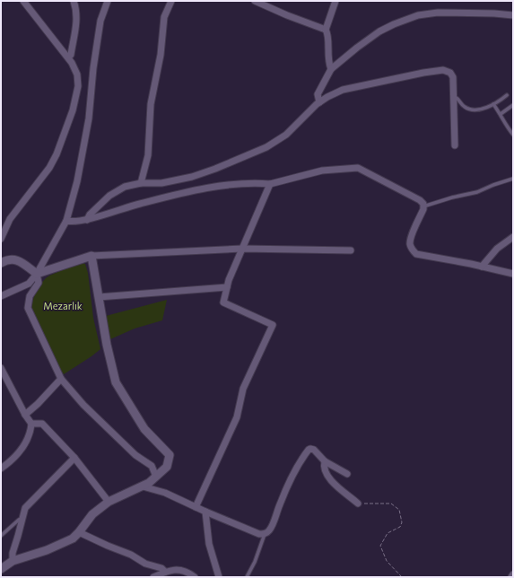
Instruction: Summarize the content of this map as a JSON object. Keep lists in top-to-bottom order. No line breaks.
{"parks":["Mezarlık"]}
